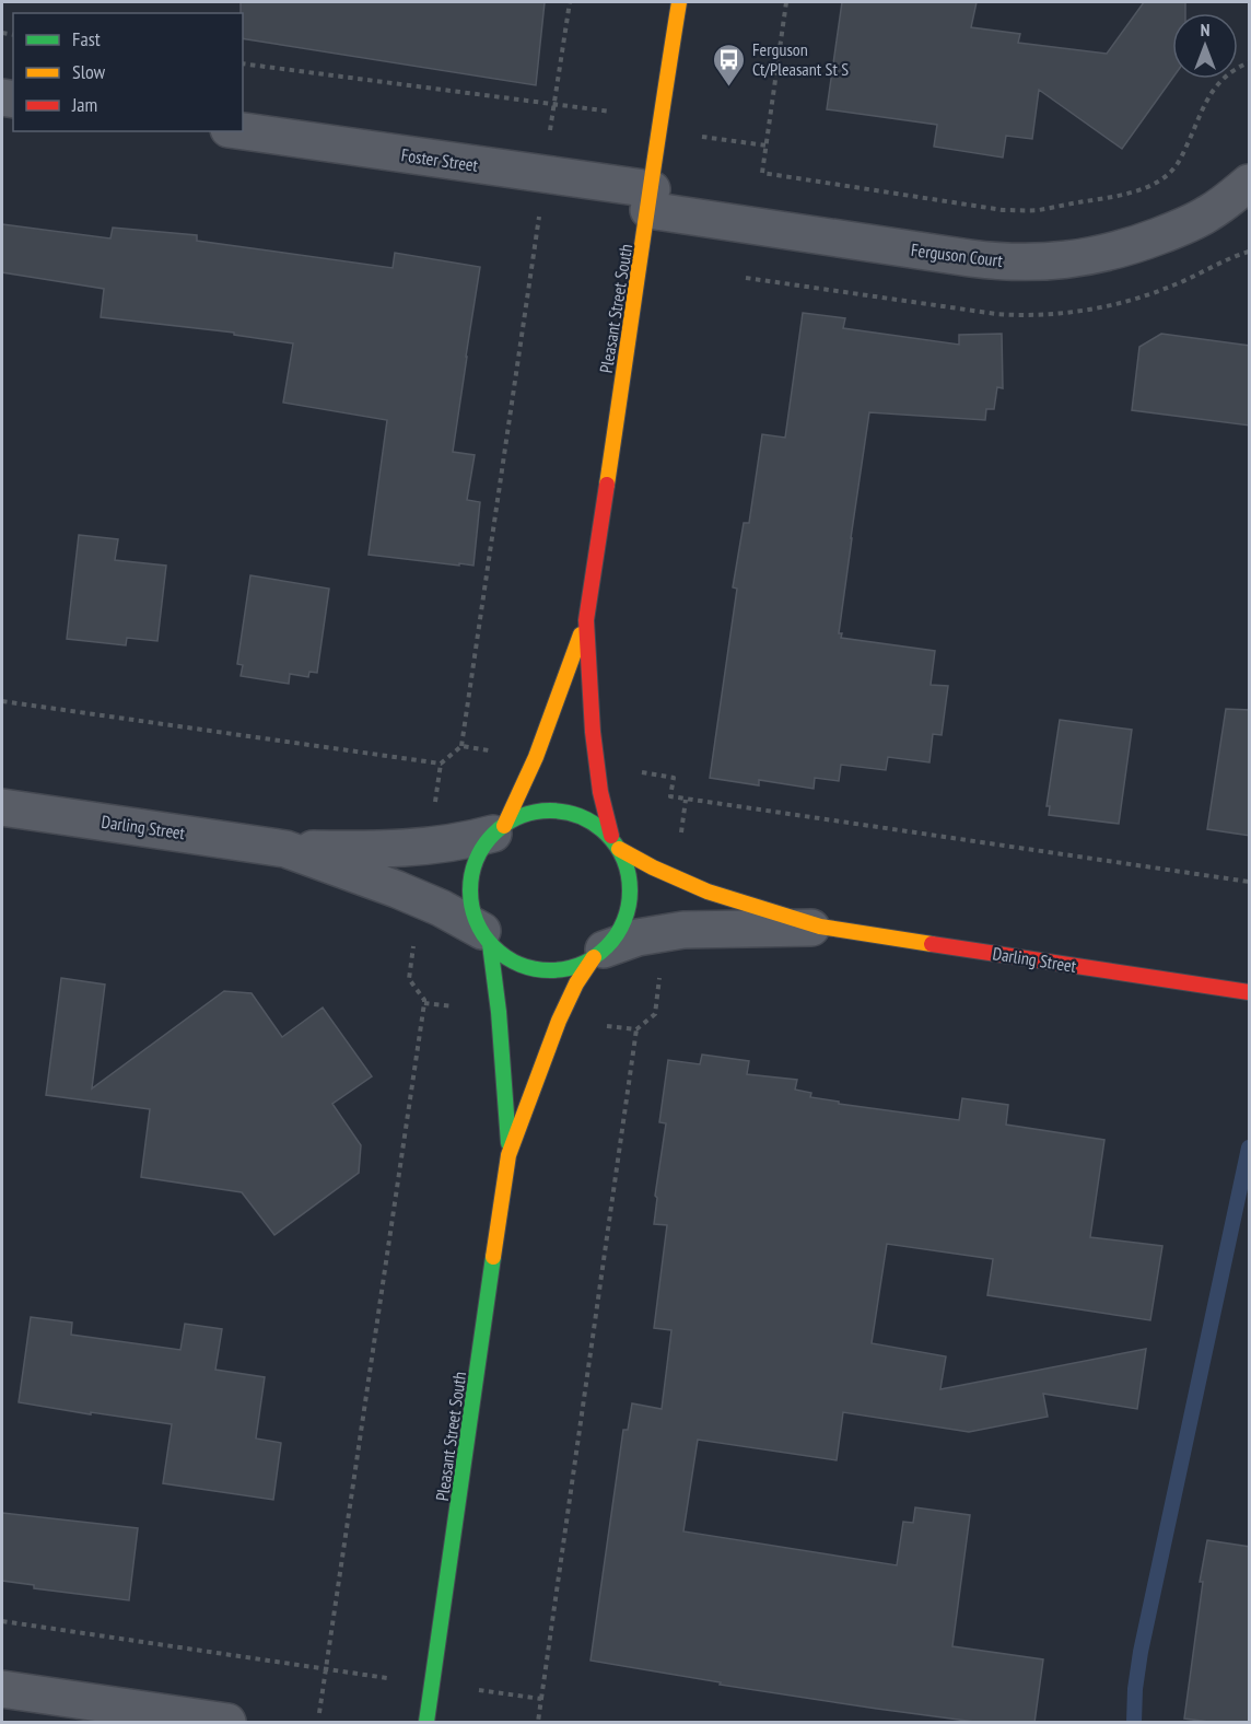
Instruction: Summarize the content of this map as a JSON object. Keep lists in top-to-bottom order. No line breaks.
{"streets":{"street":["Foster Street","Ferguson Court","Pleasant Street South","Darling Street"]},"crossings":[["Foster Street","Ferguson Court"],["Foster Street","Pleasant Street South"],["Ferguson Court","Pleasant Street South"],["Pleasant Street South","Darling Street"]],"places":{"bus stop":["Ferguson Ct/Pleasant St S"]},"legend":["Fast","Slow","Jam"],"north":"top"}
